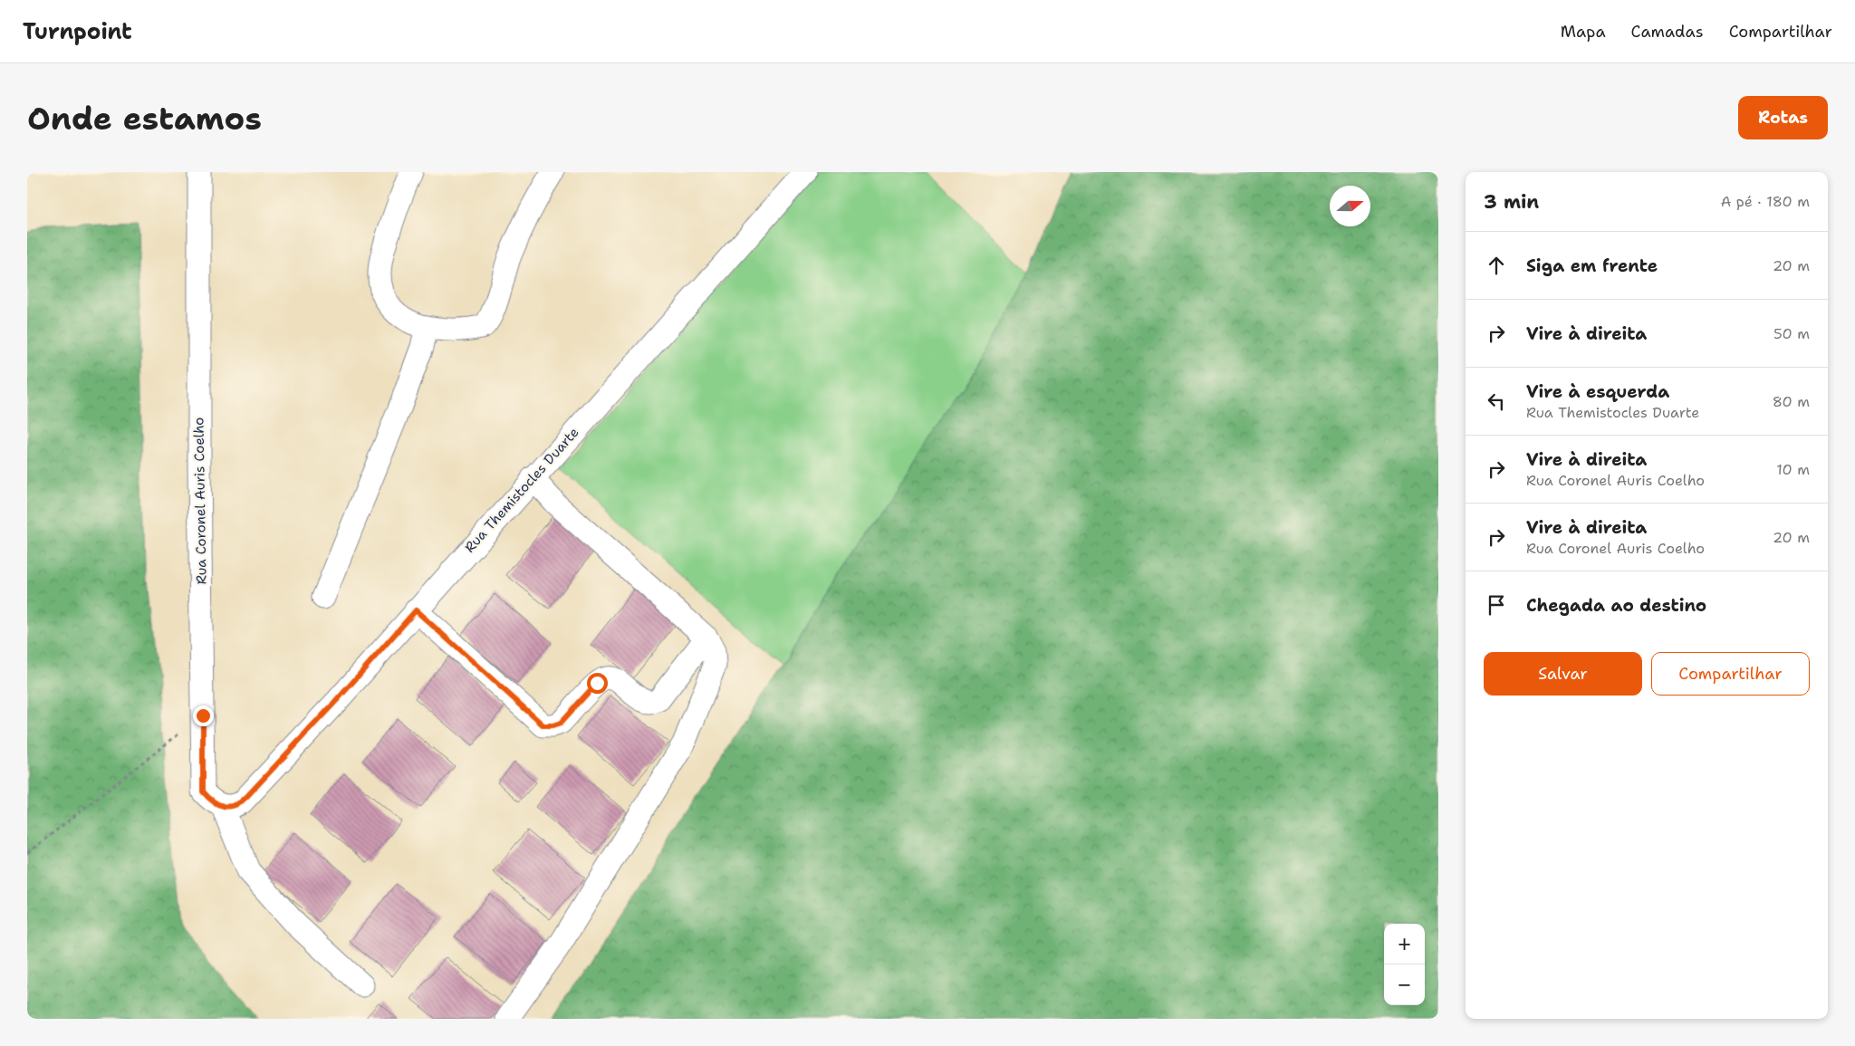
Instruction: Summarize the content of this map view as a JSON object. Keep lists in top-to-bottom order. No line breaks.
{"streets":{"street":["Rua Themistocles Duarte","Rua Coronel Auris Coelho"]},"crossings":[["Rua Themistocles Duarte","Rua Coronel Auris Coelho"]],"north":"right","page":{"header":"Turnpoint","nav":["Mapa","Camadas","Compartilhar"],"buttons":["Rotas",["Salvar","Compartilhar"]],"title":"Onde estamos","heading":["3 min","A pé · 180 m"],"list":[["Siga em frente","20 m"],["Vire à direita","50 m"],["Vire à esquerda","Rua Themistocles Duarte","80 m"],["Vire à direita","Rua Coronel Auris Coelho","10 m"],["Vire à direita","Rua Coronel Auris Coelho","20 m"],"Chegada ao destino"],"map_buttons":["+","−"]}}
